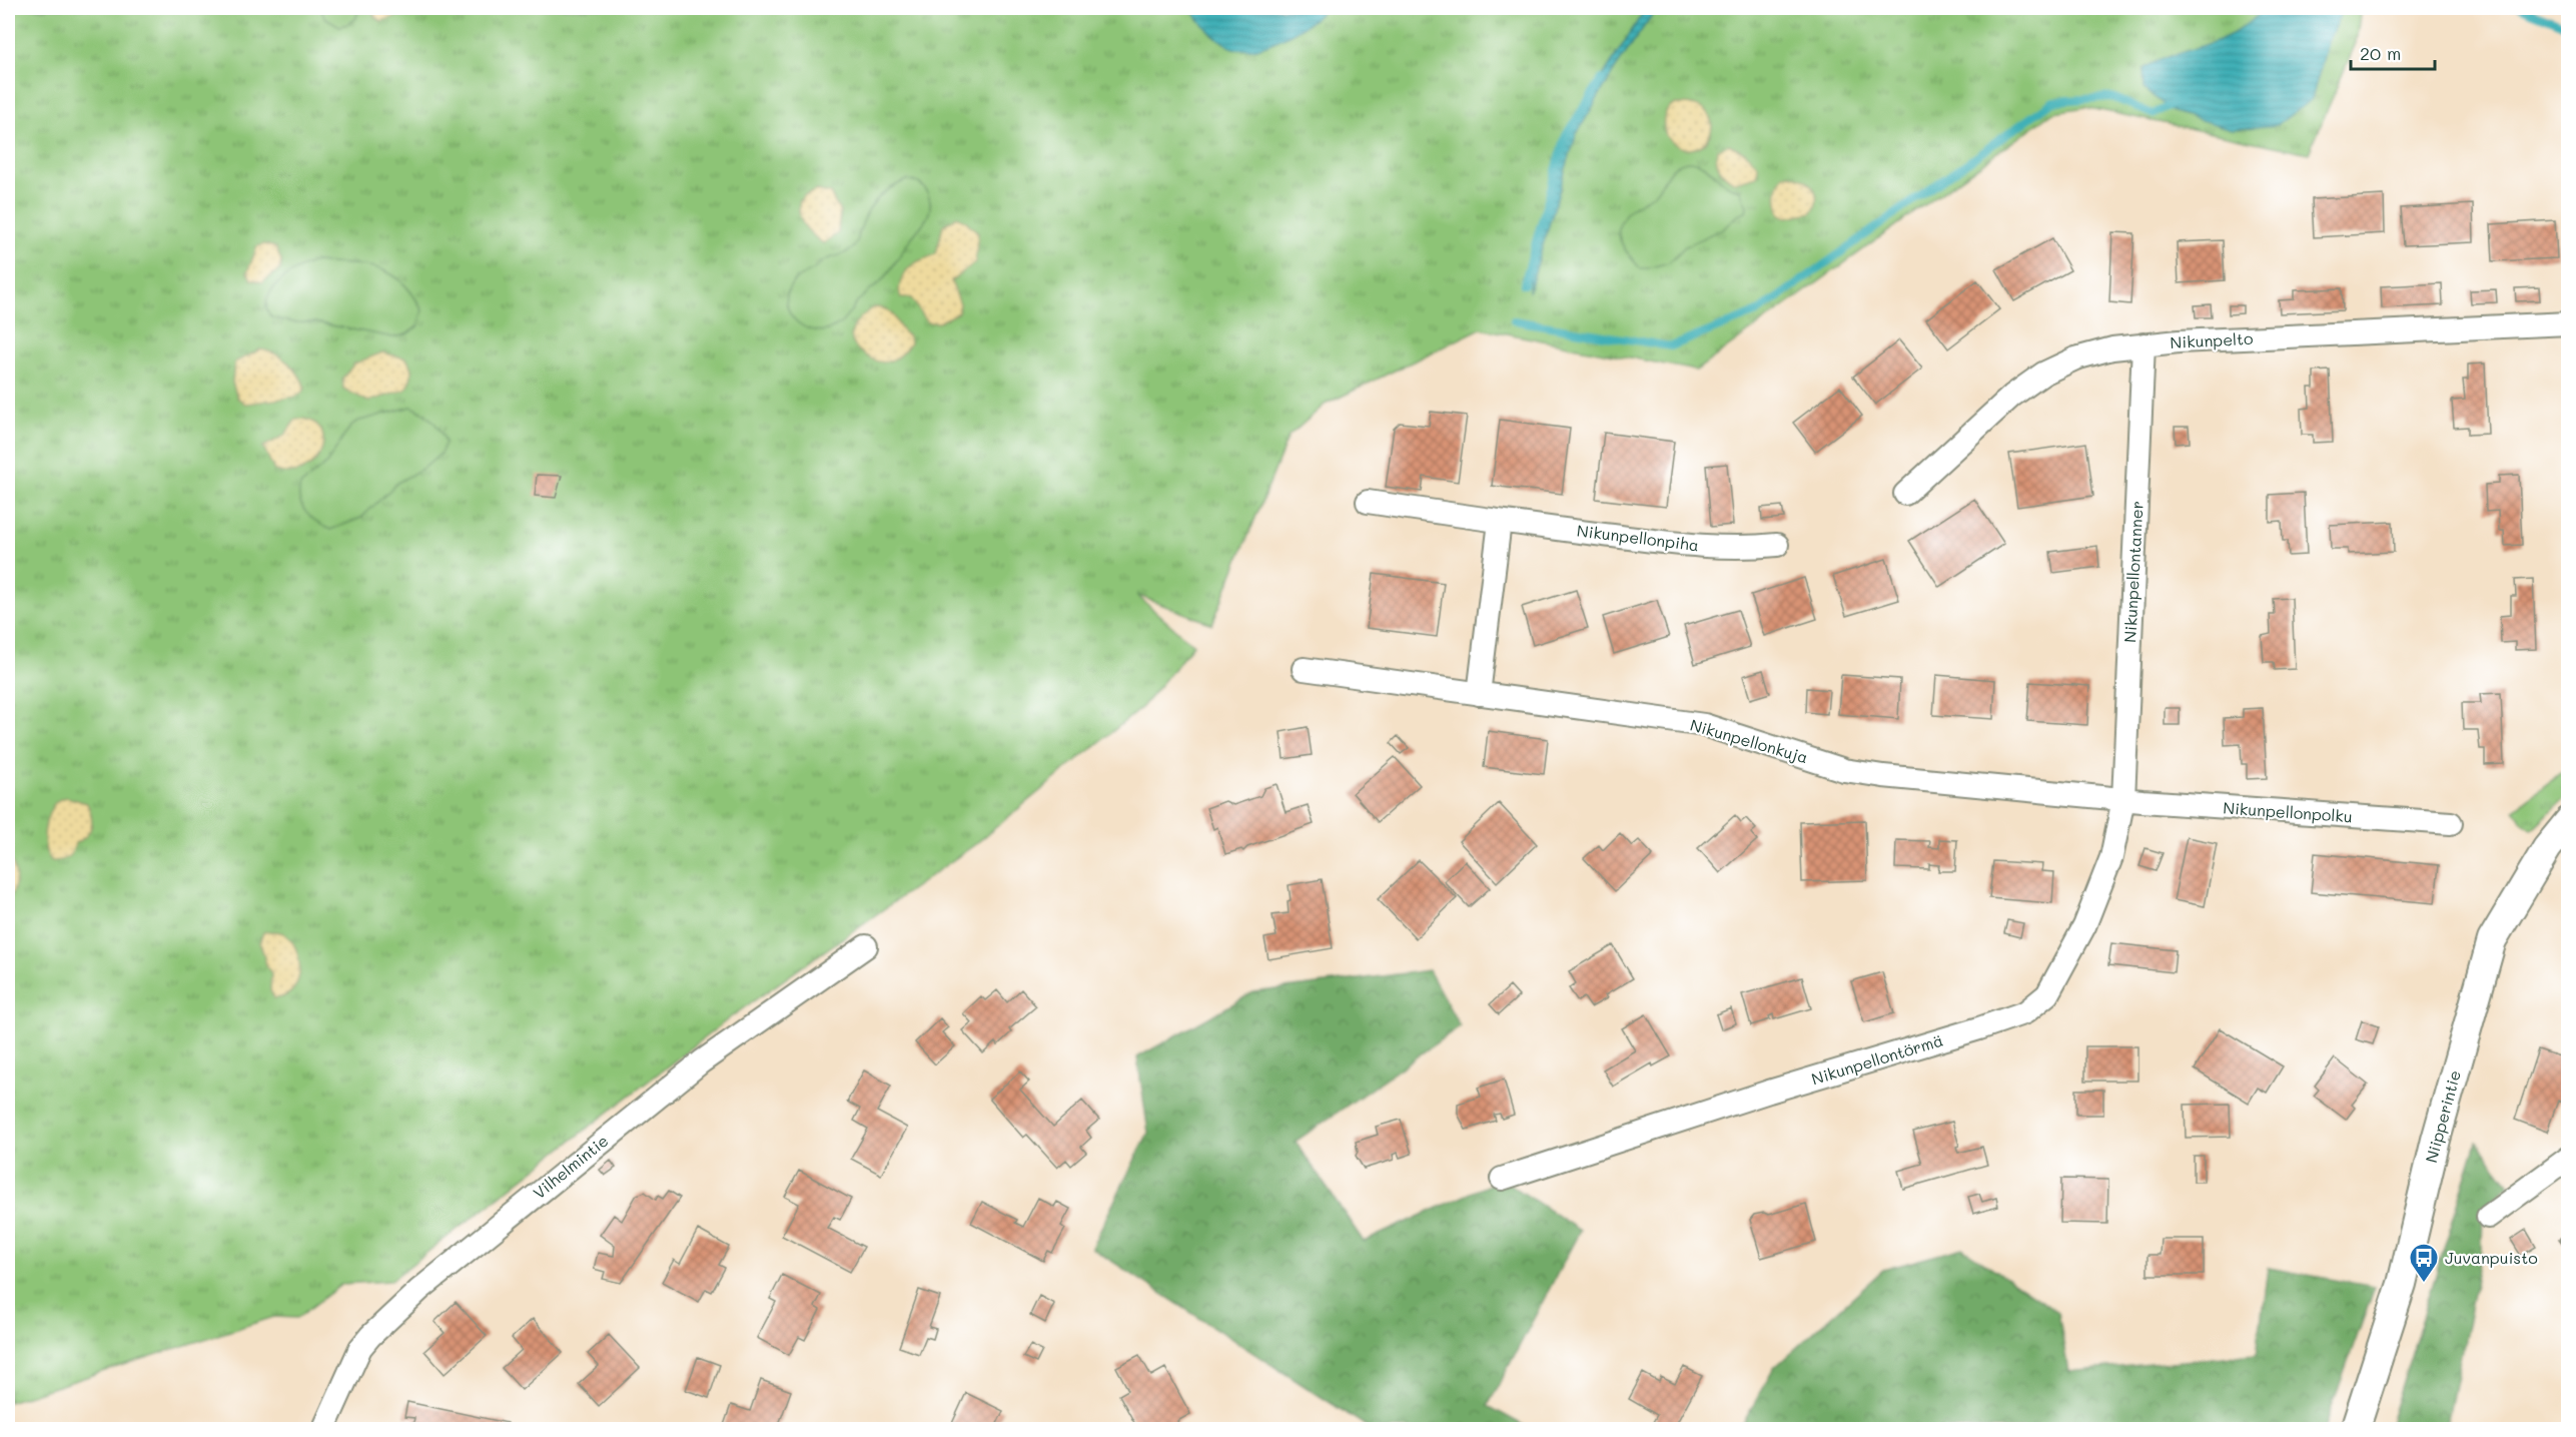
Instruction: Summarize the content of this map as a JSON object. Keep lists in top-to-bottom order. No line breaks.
{"streets":{"street":["Nikunpelto","Nikunpellonpiha","Nikunpellontanner","Nikunpellonkuja","Nikunpellonpolku","Nikunpellontörmä","Niipperintie","Vilhelmintie"]},"crossings":[["Nikunpelto","Nikunpellontanner"],["Nikunpellontanner","Nikunpellonkuja"],["Nikunpellontanner","Nikunpellonpolku"],["Nikunpellontanner","Nikunpellontörmä"],["Nikunpellonkuja","Nikunpellonpolku"],["Nikunpellonkuja","Nikunpellontörmä"],["Nikunpellonpolku","Nikunpellontörmä"]],"places":{"bus stop":["Juvanpuisto"]},"scale_bar":"20 m"}
